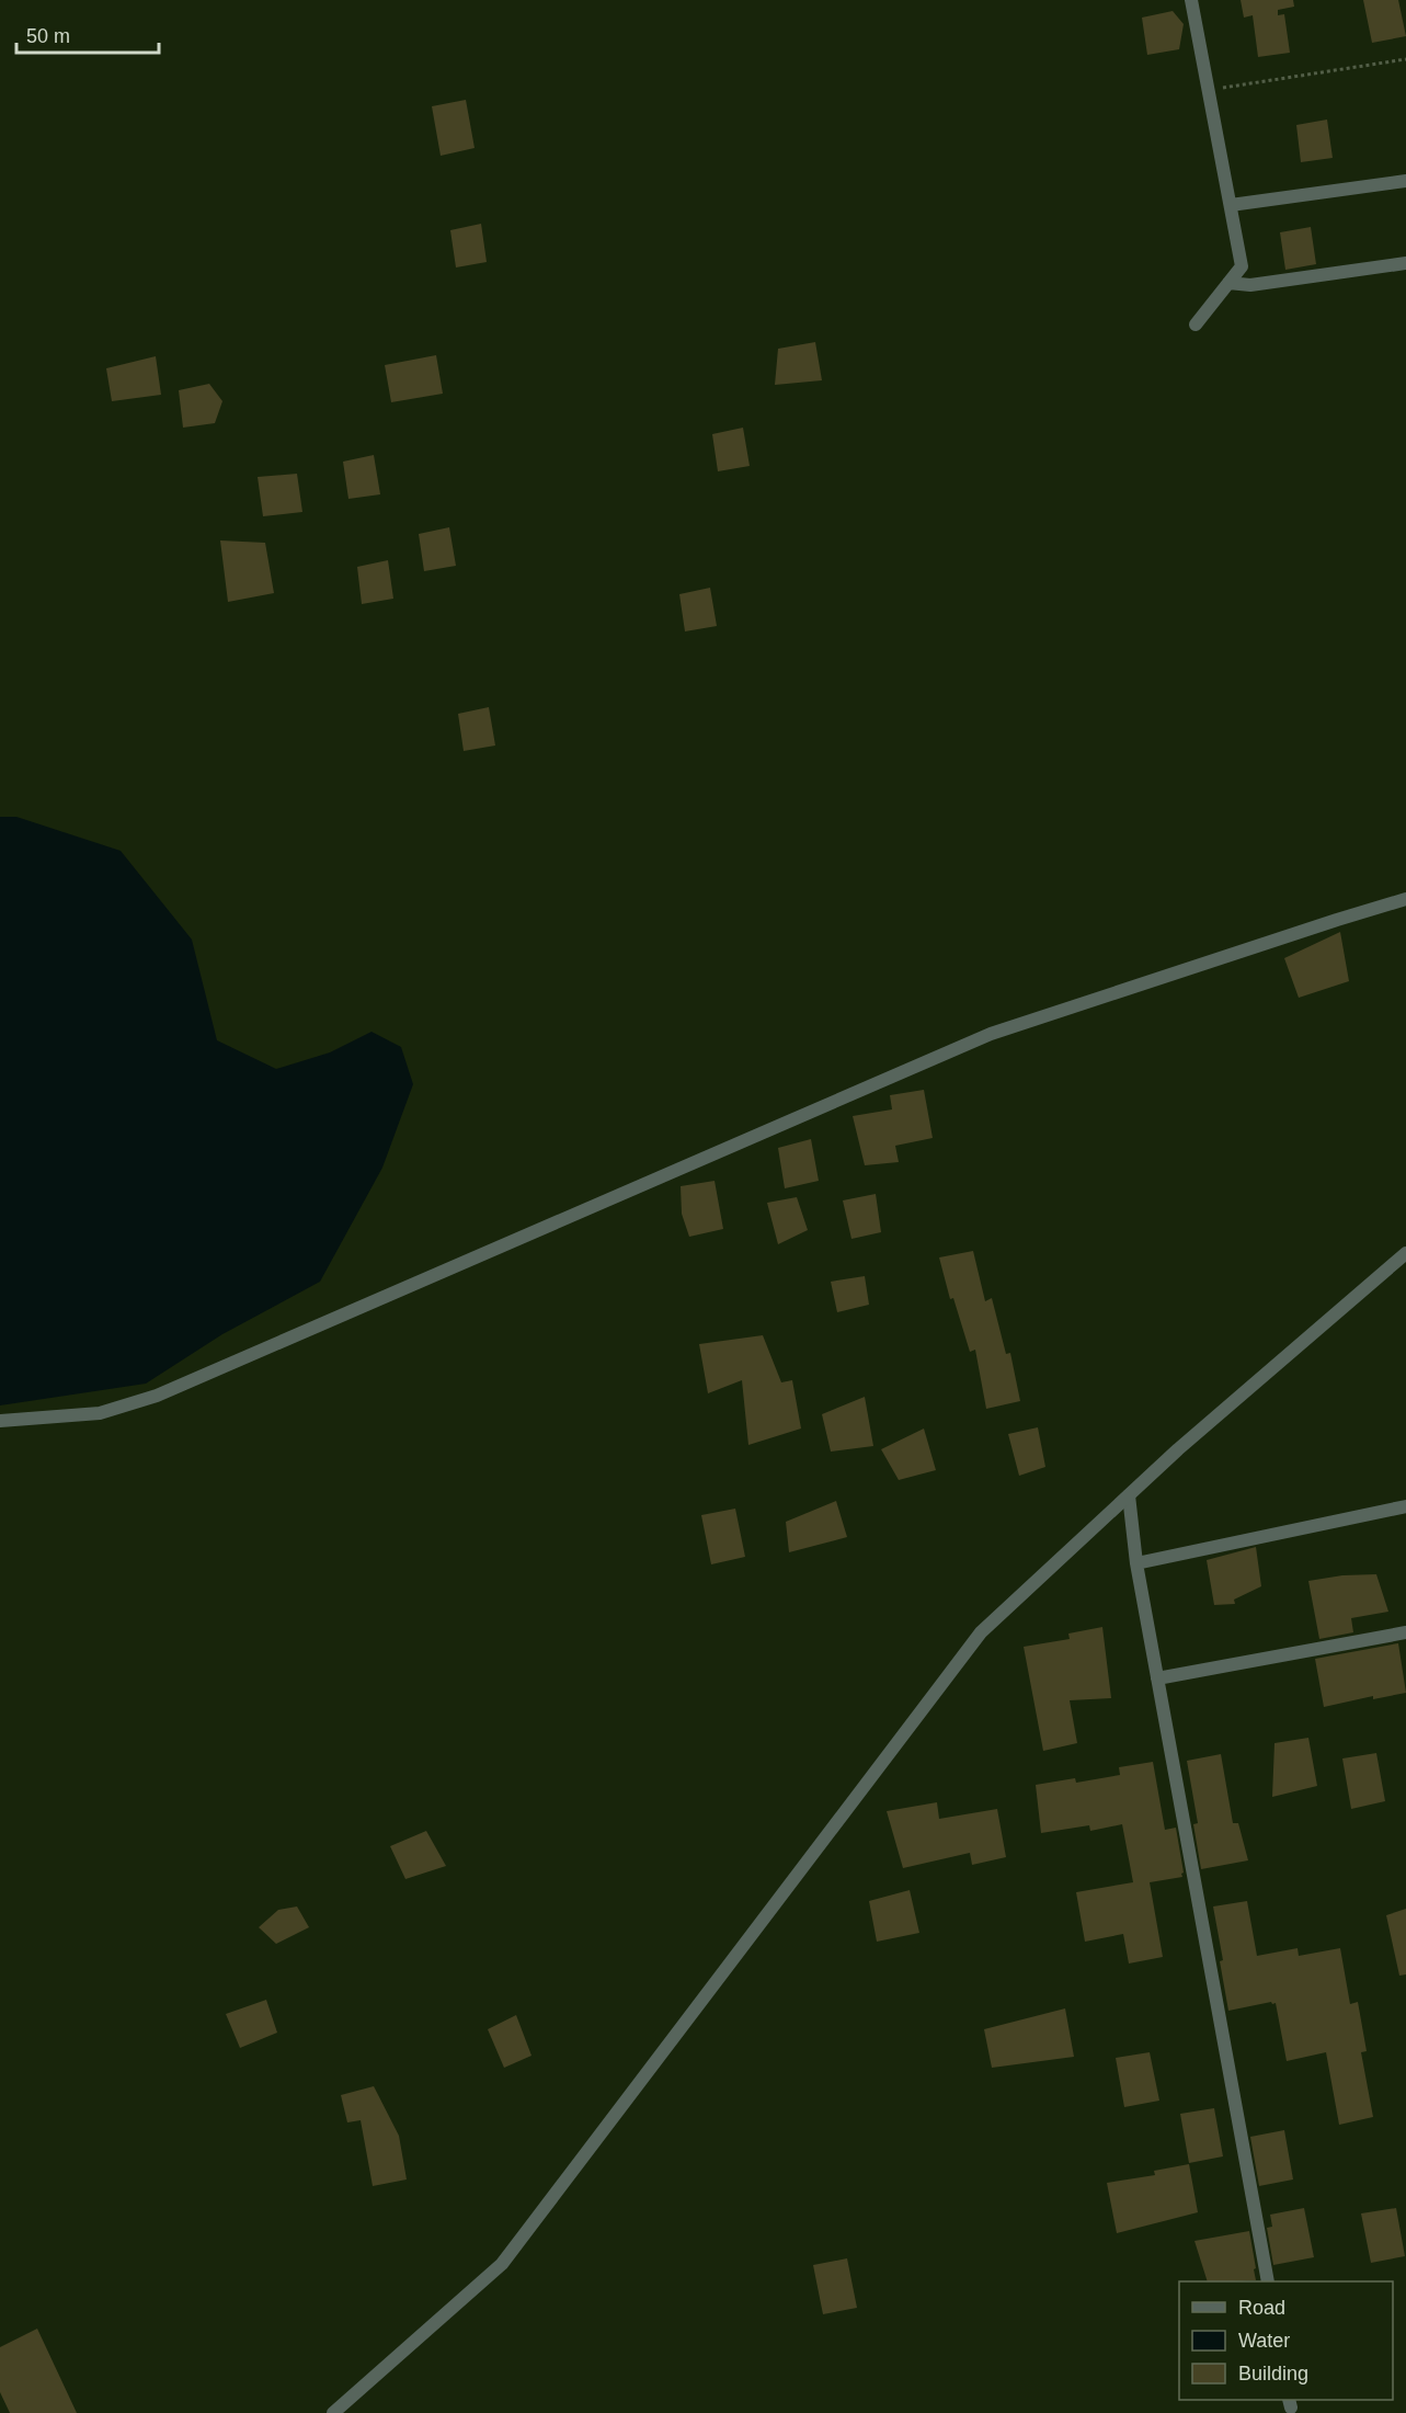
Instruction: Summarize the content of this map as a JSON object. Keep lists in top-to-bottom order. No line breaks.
{"legend":["Road","Water","Building"],"scale_bar":"50 m"}
